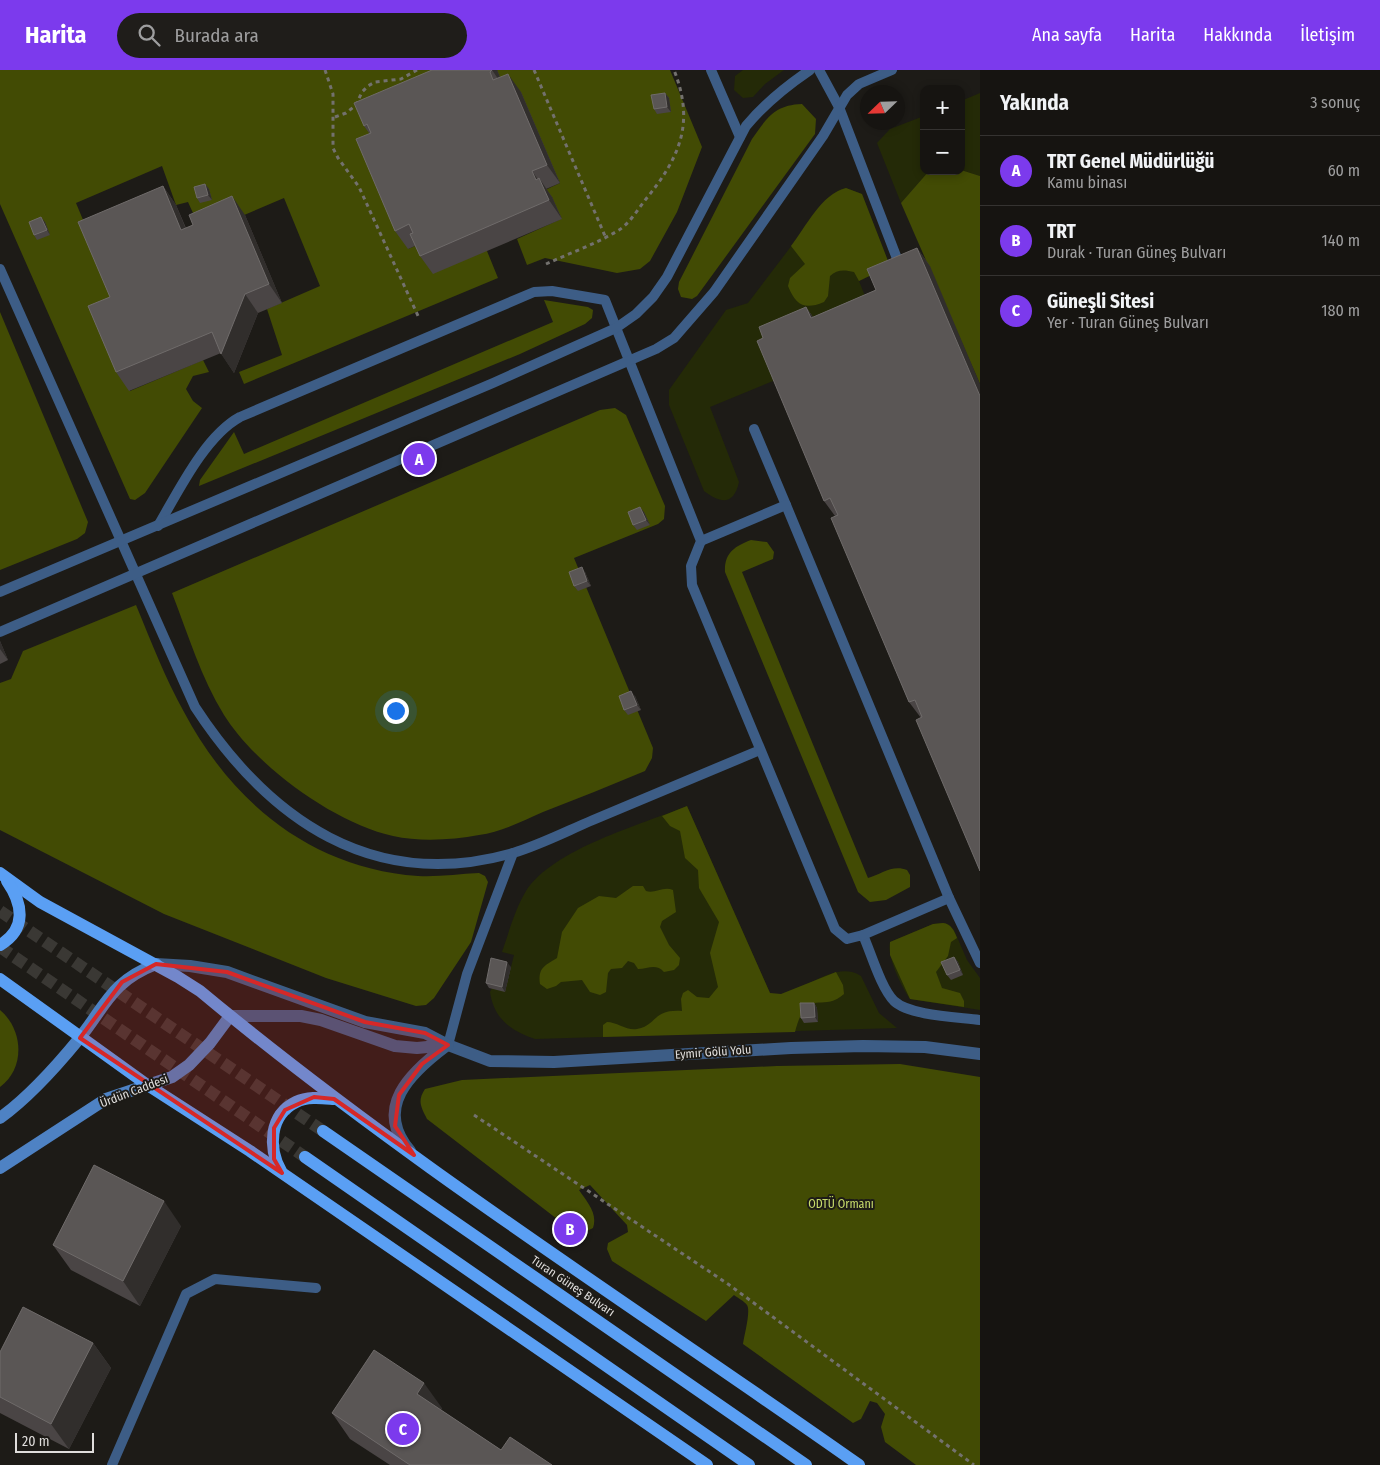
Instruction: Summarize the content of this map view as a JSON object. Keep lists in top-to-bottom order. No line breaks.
{"streets":{"main road":["Ürdün Caddesi","Turan Güneş Bulvarı"],"street":["Eymir Gölü Yolu"]},"crossings":[["Eymir Gölü Yolu","Ürdün Caddesi"]],"parks":["ODTÜ Ormanı"],"scale_bar":"20 m","north":"bottom left","page":{"header":"Harita","search":"Burada ara","nav":["Ana sayfa","Harita","Hakkında","İletişim"],"heading":["Yakında","3 sonuç"],"map_buttons":["+","−"],"list":[{"mark":"A","name":"TRT Genel Müdürlüğü","note":"Kamu binası","value":"60 m"},{"mark":"B","name":"TRT","note":"Durak · Turan Güneş Bulvarı","value":"140 m"},{"mark":"C","name":"Güneşli Sitesi","note":"Yer · Turan Güneş Bulvarı","value":"180 m"}],"pins":["A","B","C"],"scale":"20 m"}}
